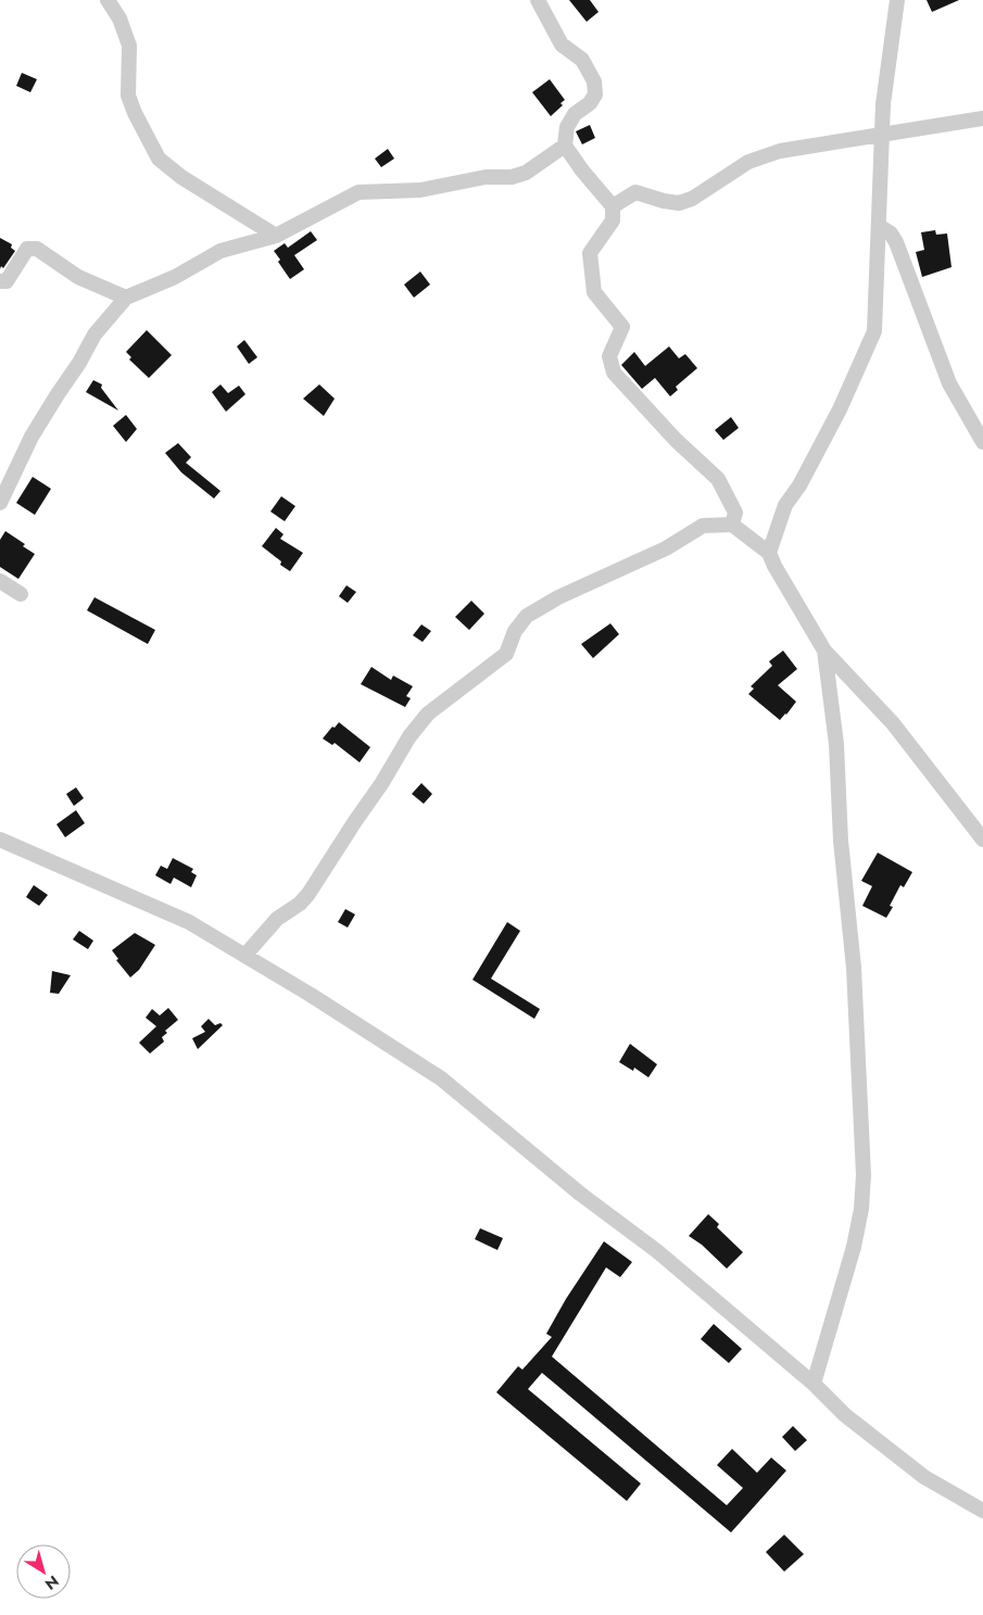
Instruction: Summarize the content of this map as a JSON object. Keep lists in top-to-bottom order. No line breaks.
{"north":"bottom right"}
